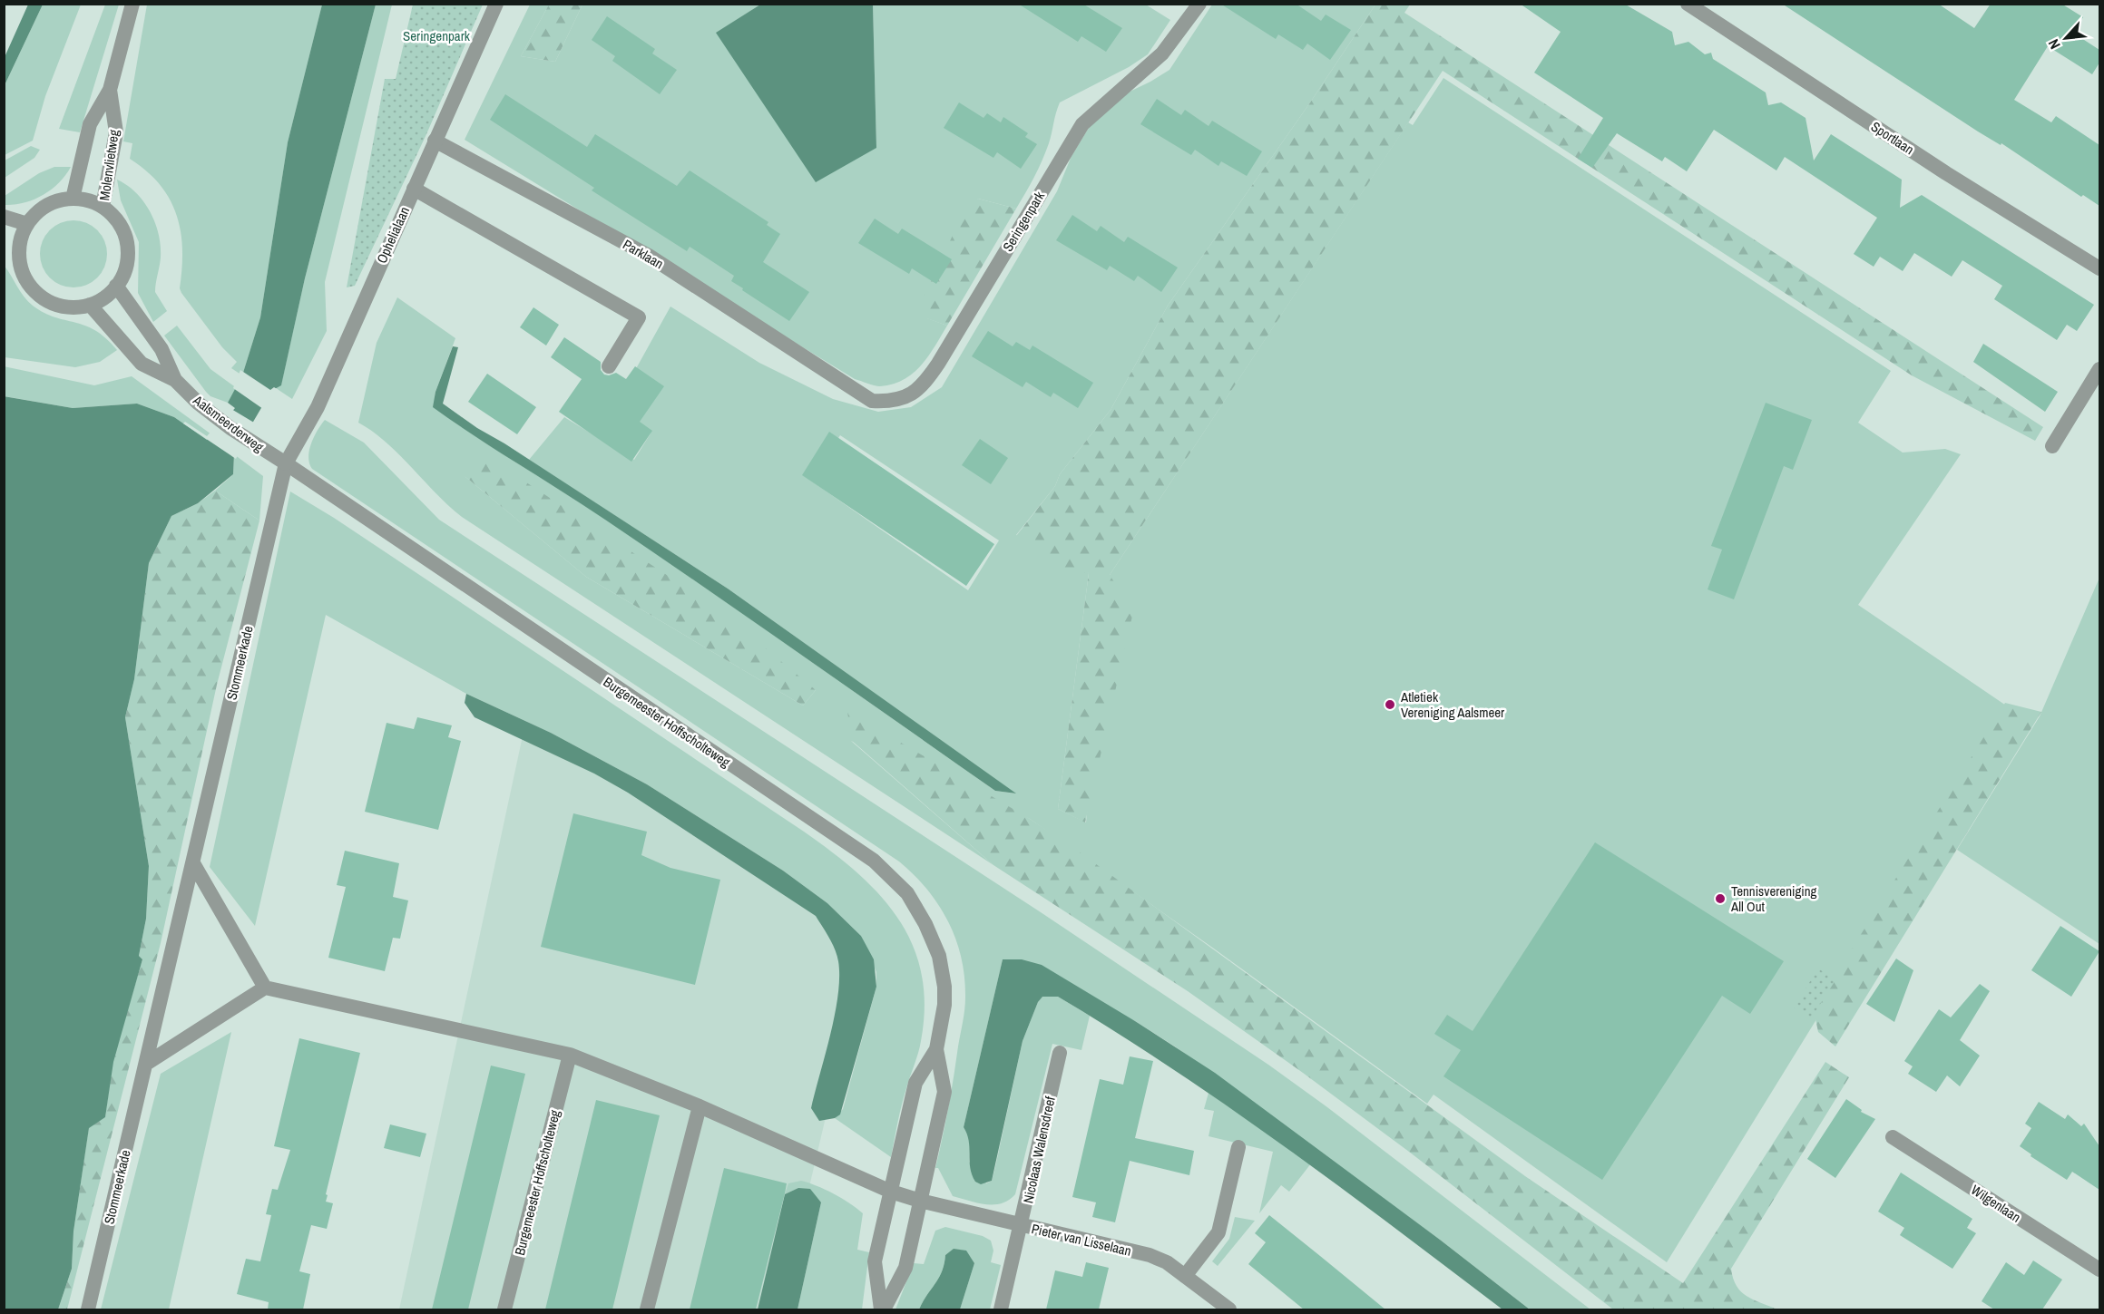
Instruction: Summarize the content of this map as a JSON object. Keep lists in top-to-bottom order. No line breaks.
{"streets":{"street":["Sportlaan","Molenvlietweg","Seringenpark","Ophelialaan","Parklaan","Aalsmeerderweg","Stommeerkade","Burgemeester Hoffscholteweg","Nicolaas Walensdreef","Wilgenlaan","Pieter van Lisselaan"]},"crossings":[["Molenvlietweg","Aalsmeerderweg"],["Seringenpark","Parklaan"],["Ophelialaan","Parklaan"],["Ophelialaan","Aalsmeerderweg"],["Ophelialaan","Stommeerkade"],["Ophelialaan","Burgemeester Hoffscholteweg"],["Aalsmeerderweg","Stommeerkade"],["Aalsmeerderweg","Burgemeester Hoffscholteweg"],["Stommeerkade","Burgemeester Hoffscholteweg"],["Burgemeester Hoffscholteweg","Pieter van Lisselaan"],["Nicolaas Walensdreef","Pieter van Lisselaan"]],"parks":["Seringenpark"],"places":["Atletiek Vereniging Aalsmeer","Tennisvereniging All Out"],"north":"bottom left"}
